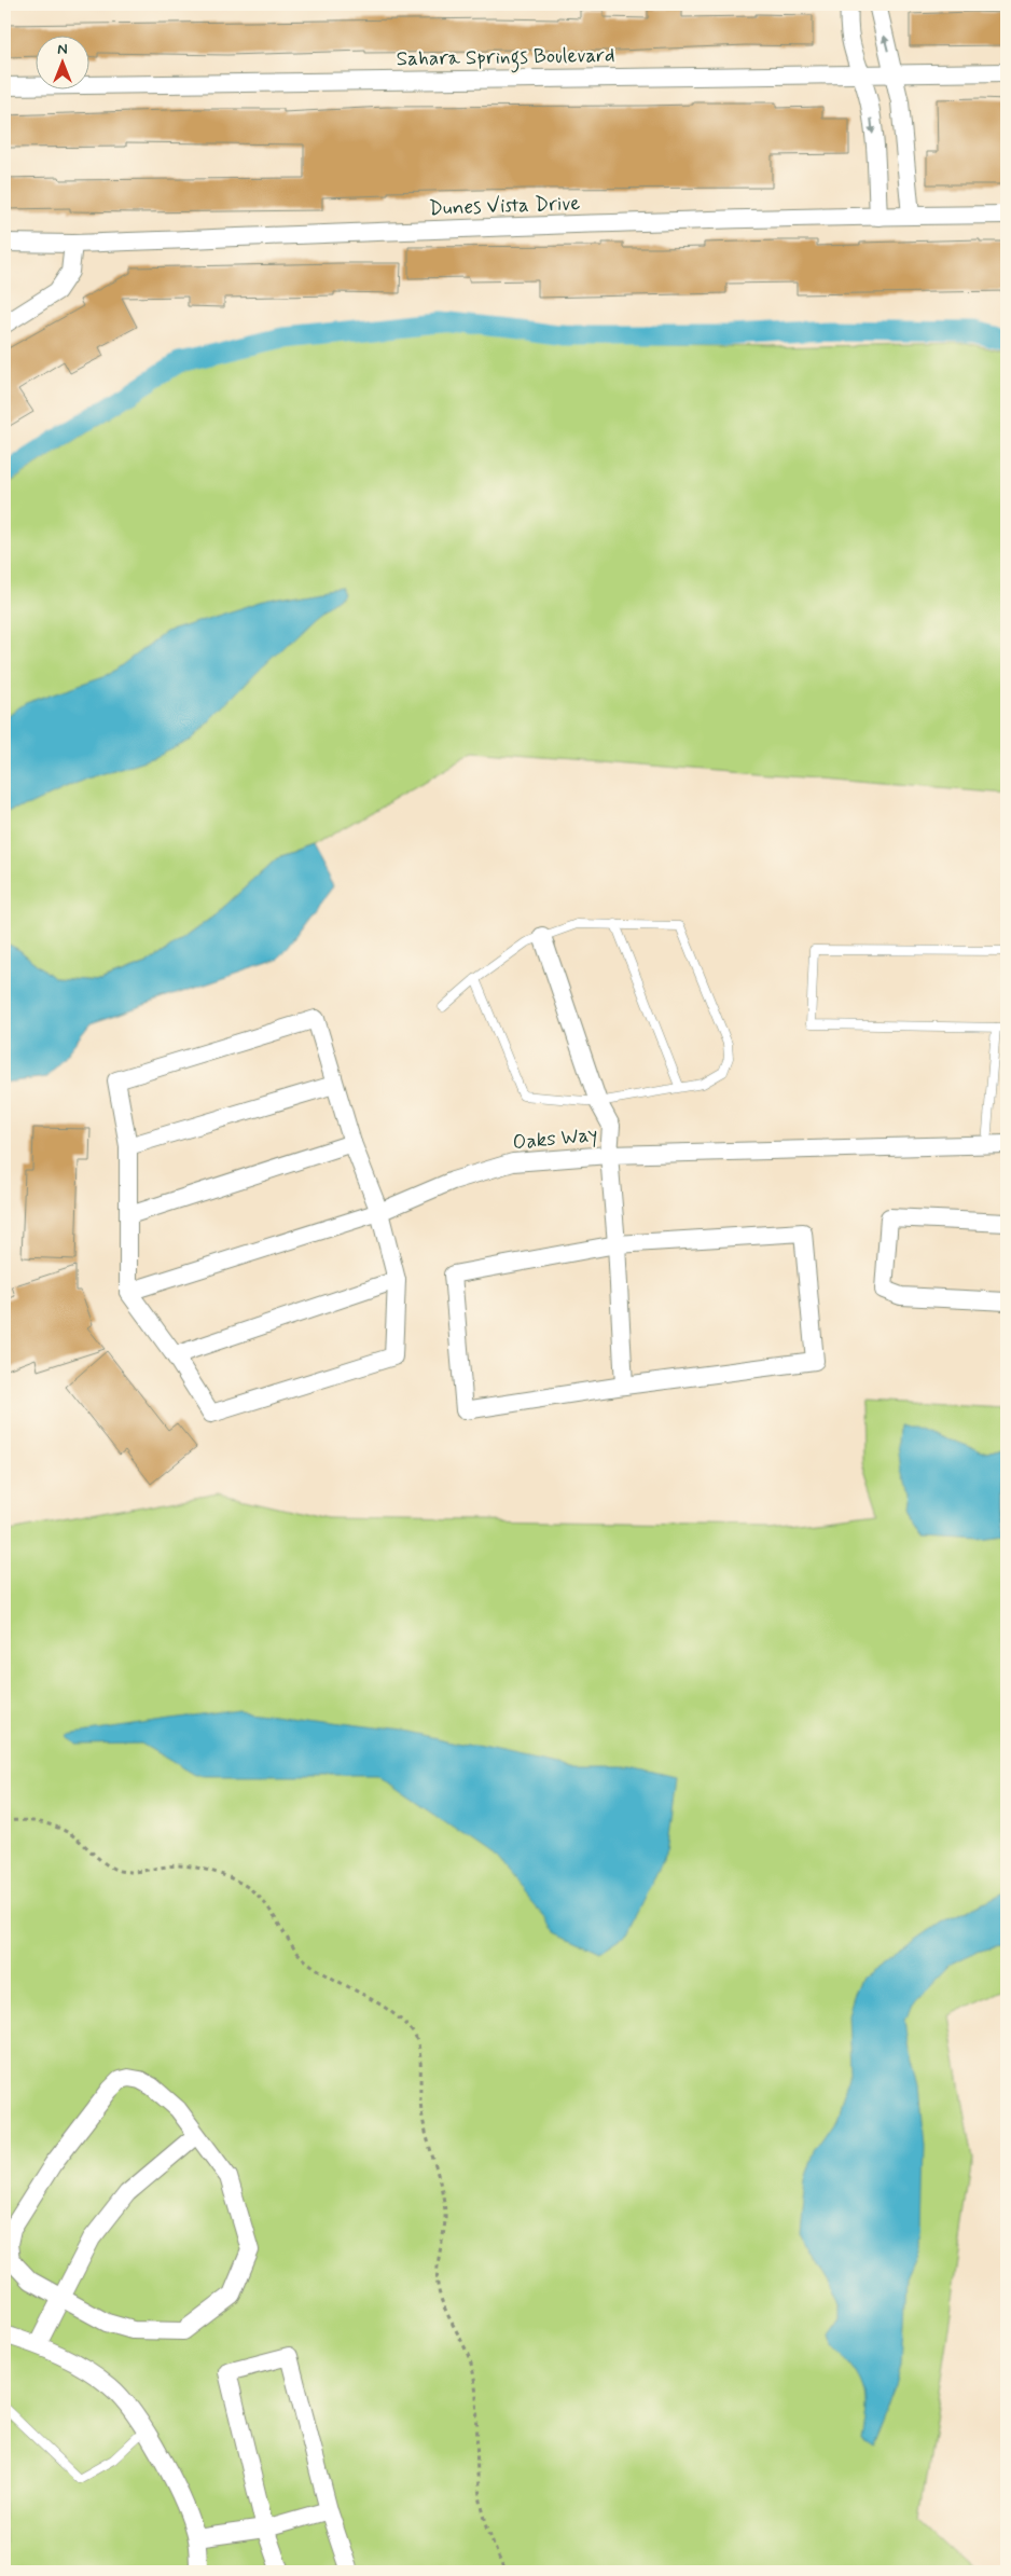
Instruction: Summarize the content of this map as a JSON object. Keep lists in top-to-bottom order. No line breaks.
{"streets":{"street":["Sahara Springs Boulevard","Dunes Vista Drive","Oaks Way"]},"north":"top"}
